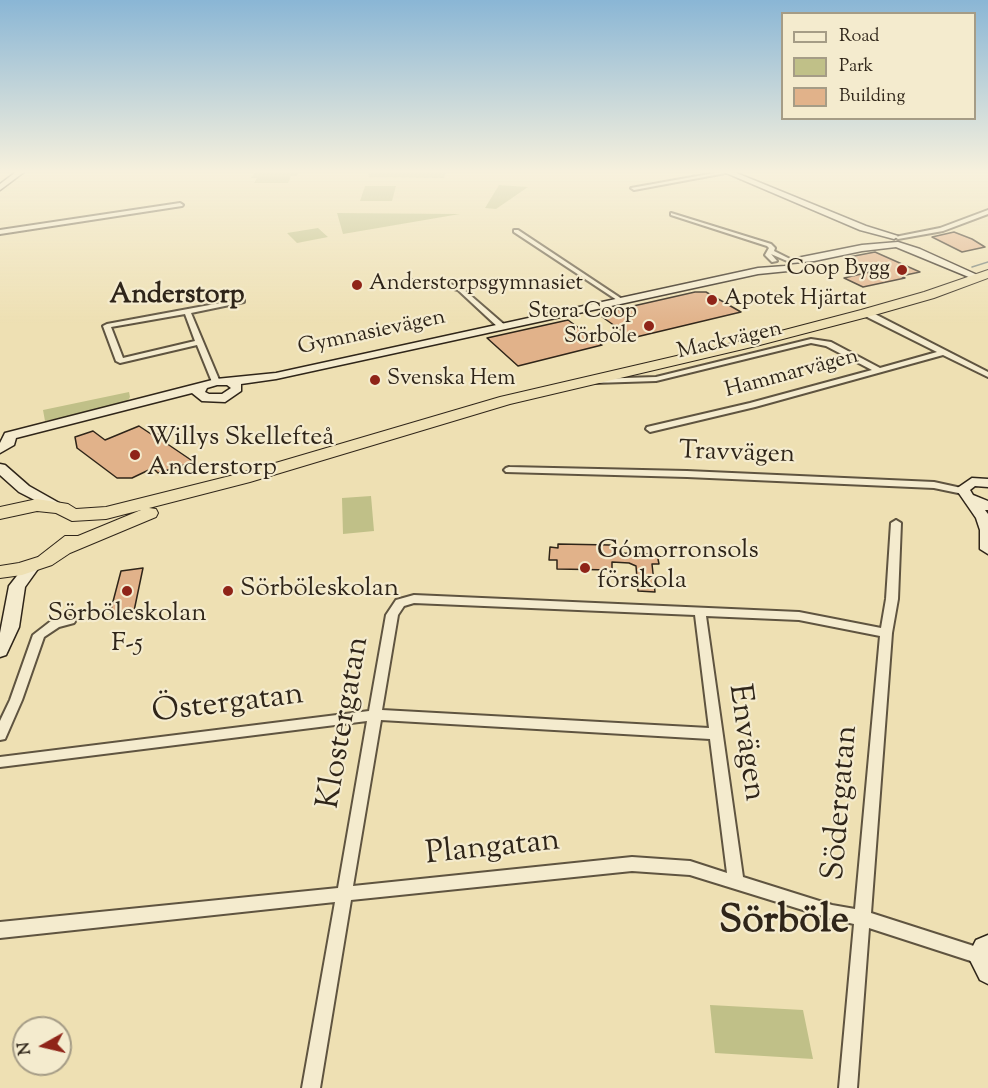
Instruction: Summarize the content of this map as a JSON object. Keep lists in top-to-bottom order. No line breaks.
{"streets":{"street":["Gymnasievägen","Mackvägen","Hammarvägen","Travvägen","Östergatan","Klostergatan","Envägen","Södergatan","Plangatan"]},"crossings":[["Mackvägen","Hammarvägen"],["Östergatan","Klostergatan"],["Östergatan","Envägen"],["Klostergatan","Envägen"],["Klostergatan","Södergatan"],["Klostergatan","Plangatan"],["Envägen","Plangatan"],["Södergatan","Plangatan"]],"districts":["Anderstorp","Sörböle"],"places":["Coop Bygg","Anderstorpsgymnasiet","Apotek Hjärtat","Stora Coop Sörböle","Svenska Hem","Willys Skellefteå Anderstorp","Gómorronsols förskola","Sörböleskolan F-5","Sörböleskolan"],"legend":["Road","Park","Building"],"north":"left"}
